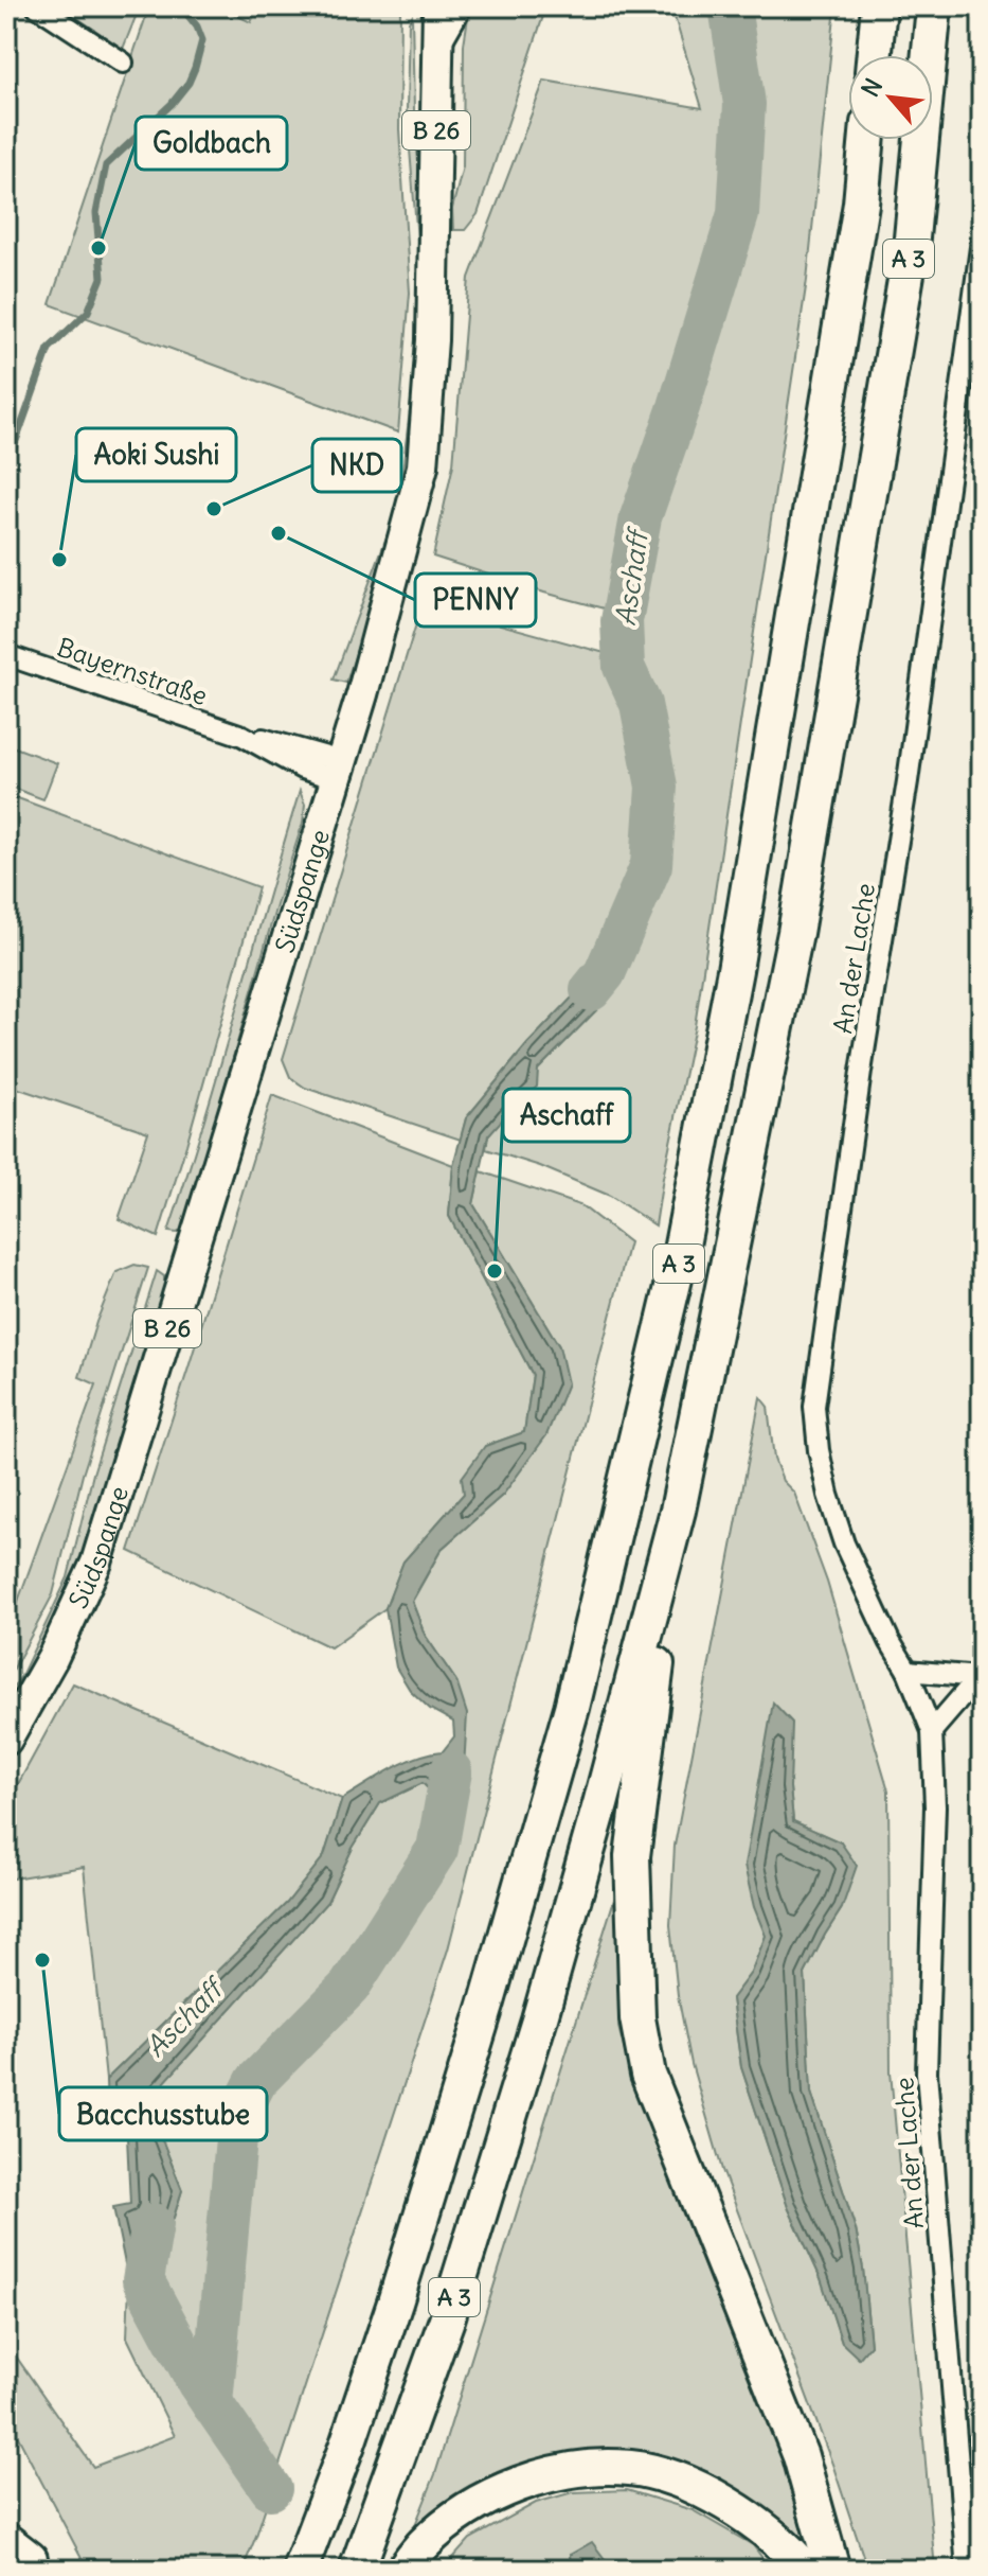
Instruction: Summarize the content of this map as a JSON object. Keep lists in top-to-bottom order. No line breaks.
{"streets":{"highway":["A 3"],"main road":["B 26","Südspange"],"street":["Bayernstraße","An der Lache"]},"crossings":[["Bayernstraße","Südspange"]],"water":["Aschaff"],"places":["Goldbach","NKD","PENNY","Aoki Sushi","Aschaff","Bacchusstube"],"north":"top left"}
